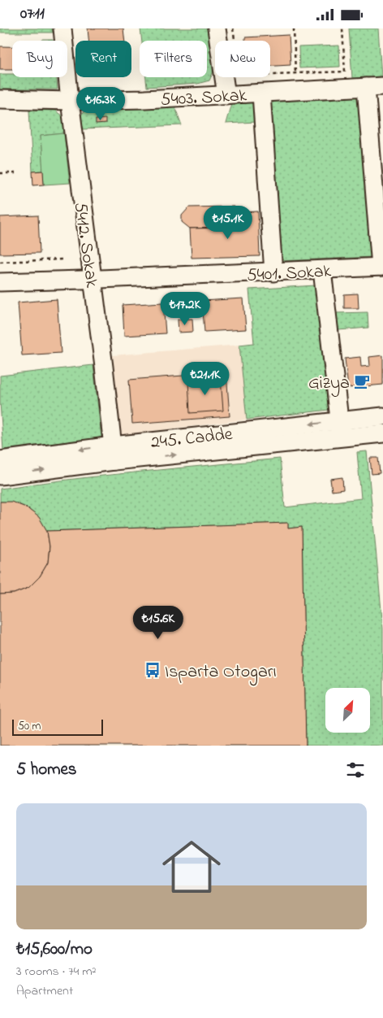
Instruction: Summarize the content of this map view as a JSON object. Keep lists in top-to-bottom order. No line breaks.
{"streets":{"street":["5403. Sokak","5412. Sokak","5401. Sokak","245. Cadde"]},"crossings":[["5403. Sokak","5412. Sokak"],["5412. Sokak","5401. Sokak"],["5412. Sokak","245. Cadde"]],"places":{"cafe":["Gizya"],"bus stop":["Isparta Otogarı"]},"scale_bar":"50 m","north":"top right","page":{"status":"07:11","chip":["Buy","Rent","Filters","New"],"price":["₺16.3K","₺15.1K","₺17.2K","₺21.1K","₺15.6K"],"scale":"50 m","heading":"5 homes","list":[{"name":"₺15,600/mo","note":"3 rooms · 74 m² · Apartment"}]}}
